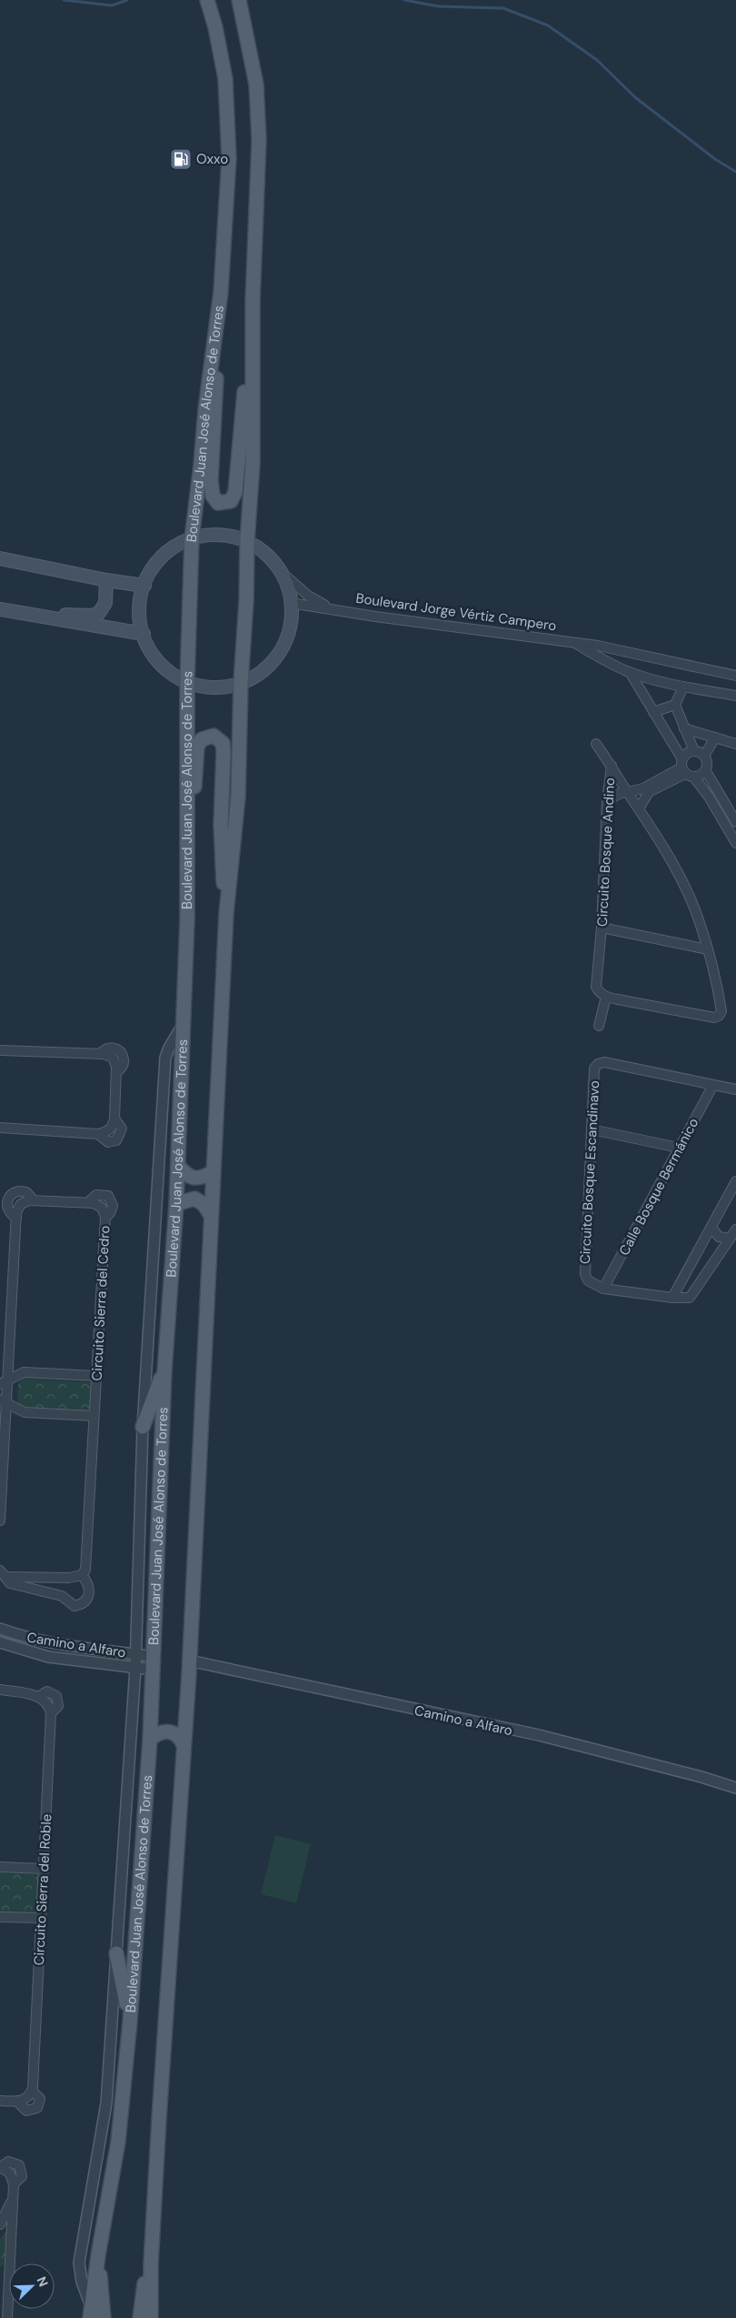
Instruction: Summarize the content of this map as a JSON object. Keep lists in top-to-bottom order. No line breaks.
{"streets":{"main road":["Boulevard Juan José Alonso de Torres"],"street":["Boulevard Jorge Vértiz Campero","Circuito Bosque Andino","Circuito Bosque Escandinavo","Calle Bosque Bermánico","Circuito Sierra del Cedro","Camino a Alfaro","Circuito Sierra del Roble"]},"crossings":[["Boulevard Juan José Alonso de Torres","Camino a Alfaro"],["Circuito Bosque Escandinavo","Calle Bosque Bermánico"]],"places":{"fuel station":["Oxxo"]},"north":"top right"}
